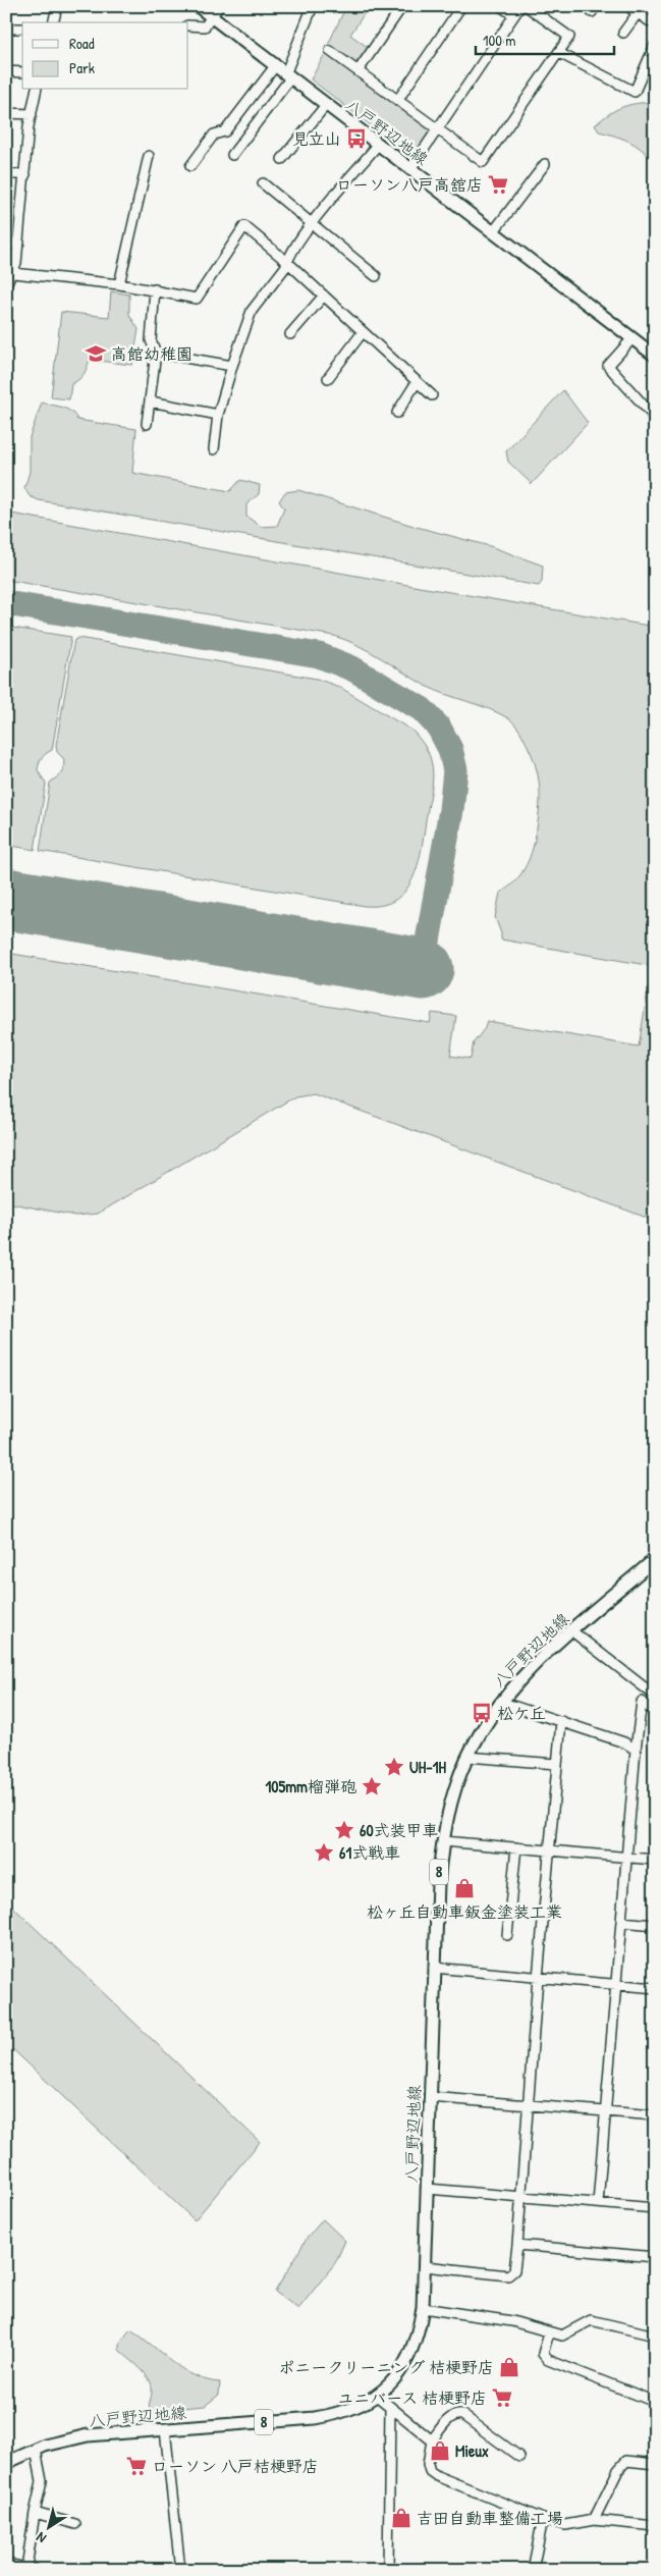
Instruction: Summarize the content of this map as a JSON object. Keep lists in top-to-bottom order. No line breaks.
{"streets":{"main road":["八戸野辺地線","8"]},"places":{"bus stop":["見立山","松ケ丘"],"supermarket":["ローソン八戸高舘店","ユニバース 桔梗野店","ローソン 八戸桔梗野店"],"school or university":["高館幼稚園"],"place":["UH-1H","105mm榴弾砲","60式装甲車","61式戦車"],"shop":["松ヶ丘自動車鈑金塗装工業","ポニークリーニング 桔梗野店","Mieux","吉田自動車整備工場"]},"legend":["Road","Park"],"scale_bar":"100 m","north":"bottom left"}
